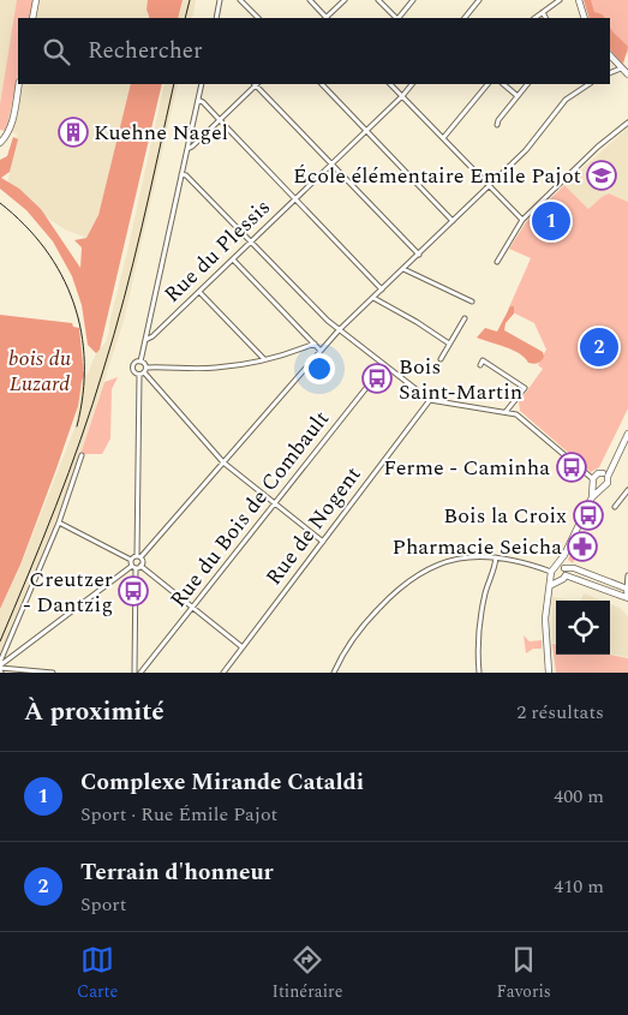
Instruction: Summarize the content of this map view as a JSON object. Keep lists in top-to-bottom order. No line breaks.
{"streets":{"street":["Rue du Plessis","Rue du Bois de Combault","Rue de Nogent"]},"parks":["bois du Luzard"],"places":{"building":["Kuehne Nagel"],"school or university":["École élémentaire Emile Pajot"],"bus stop":["Bois Saint-Martin","Ferme - Caminha","Bois la Croix","Creutzer - Dantzig"],"pharmacy":["Pharmacie Seicha"]},"page":{"search":"Rechercher","pins":["1","2"],"heading":["À proximité","2 résultats"],"list":[{"mark":"1","name":"Complexe Mirande Cataldi","note":"Sport · Rue Émile Pajot","value":"400 m"},{"mark":"2","name":"Terrain d'honneur","note":"Sport","value":"410 m"}],"nav":["Carte","Itinéraire","Favoris"]}}
